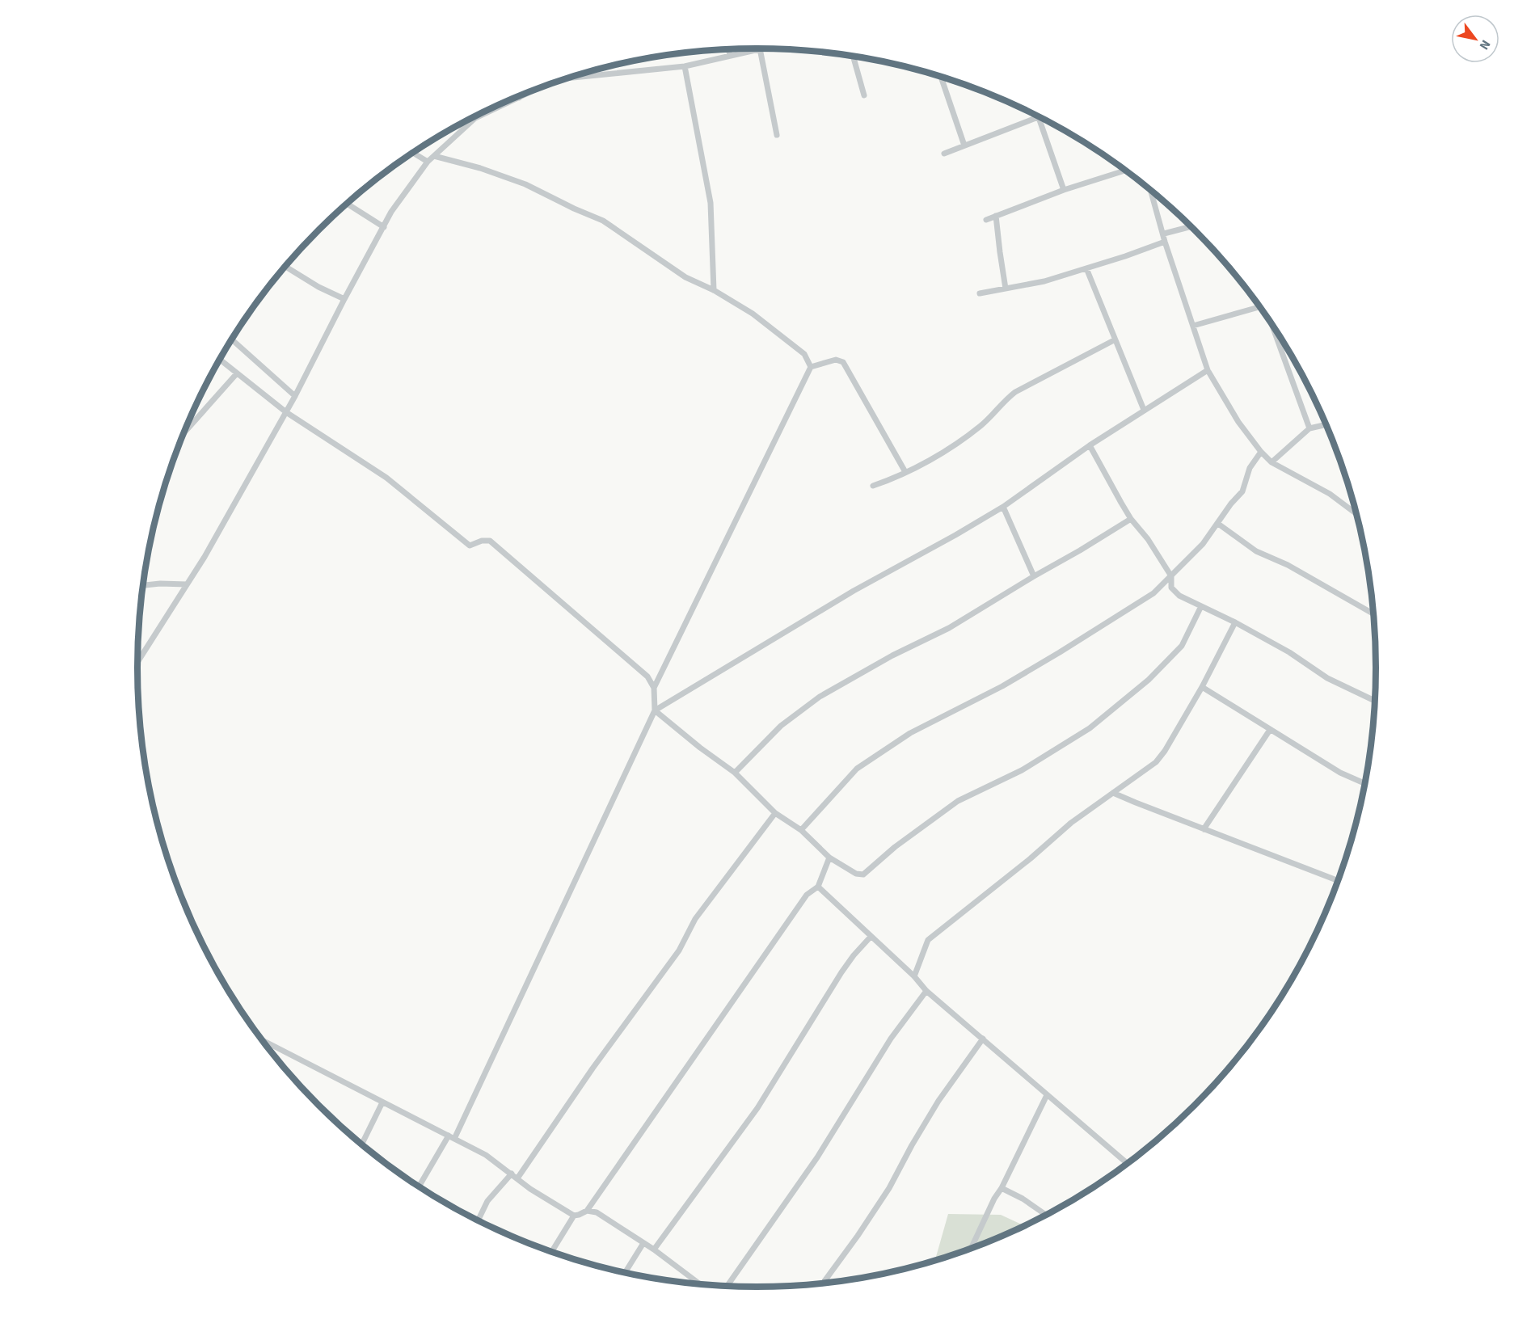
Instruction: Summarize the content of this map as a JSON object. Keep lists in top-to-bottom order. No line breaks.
{"north":"bottom right"}
